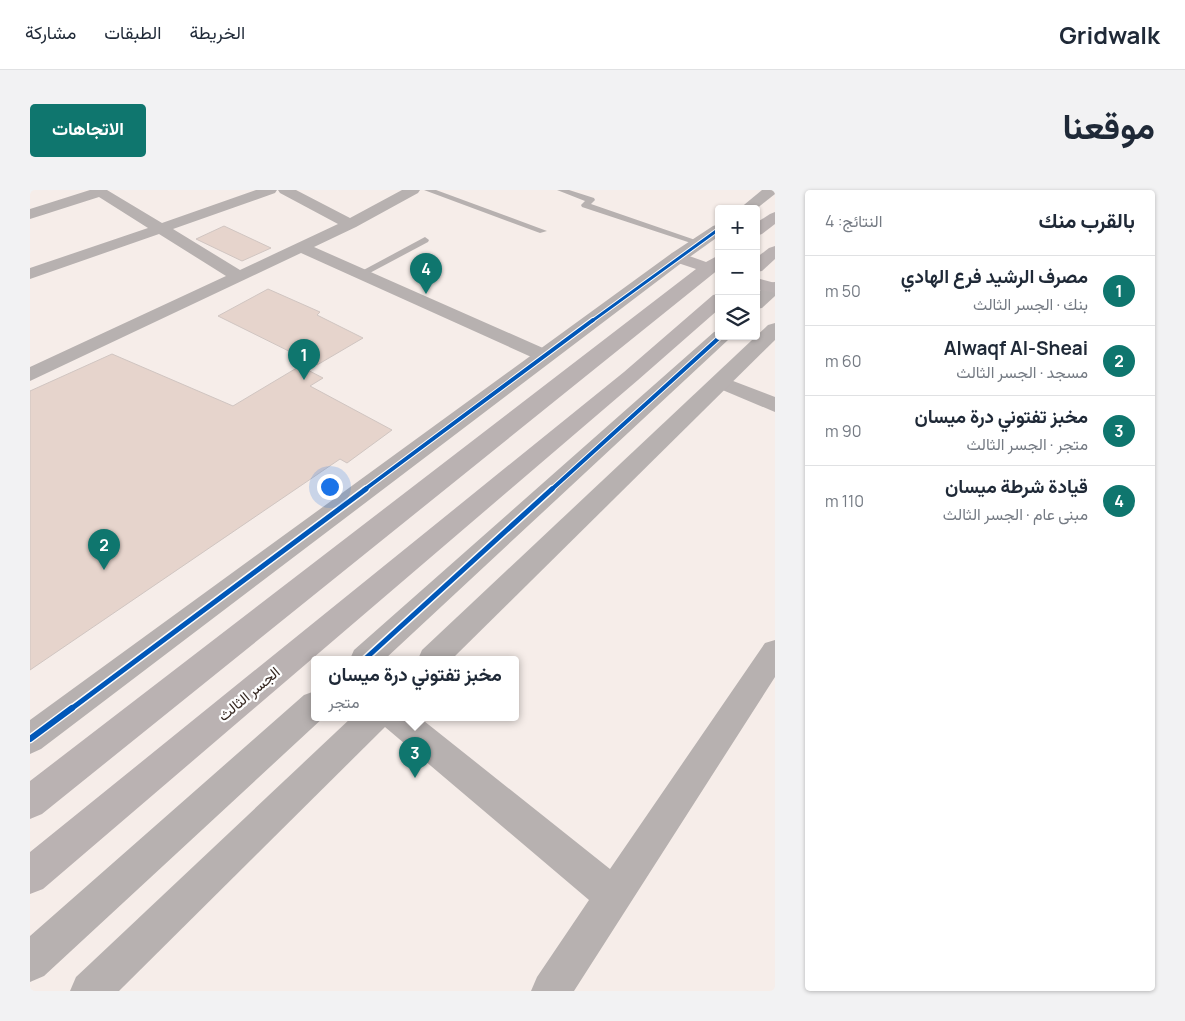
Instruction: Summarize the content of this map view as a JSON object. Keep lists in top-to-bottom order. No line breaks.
{"streets":{"main road":["الجسر الثالث"]},"page":{"header":"Gridwalk","nav":["الخريطة","الطبقات","مشاركة"],"title":"موقعنا","buttons":"الاتجاهات","heading":["بالقرب منك","النتائج: 4"],"map_buttons":["+","−"],"pins":["4","1","2","3"],"list":[{"mark":"1","name":"مصرف الرشيد فرع الهادي","note":"بنك · الجسر الثالث","value":"50 m"},{"mark":"2","name":"Alwaqf Al-Sheai","note":"مسجد · الجسر الثالث","value":"60 m"},{"mark":"3","name":"مخبز تفتوني درة ميسان","note":"متجر · الجسر الثالث","value":"90 m"},{"mark":"4","name":"قيادة شرطة ميسان","note":"مبنى عام · الجسر الثالث","value":"110 m"}],"popup":["مخبز تفتوني درة ميسان","متجر"]}}
